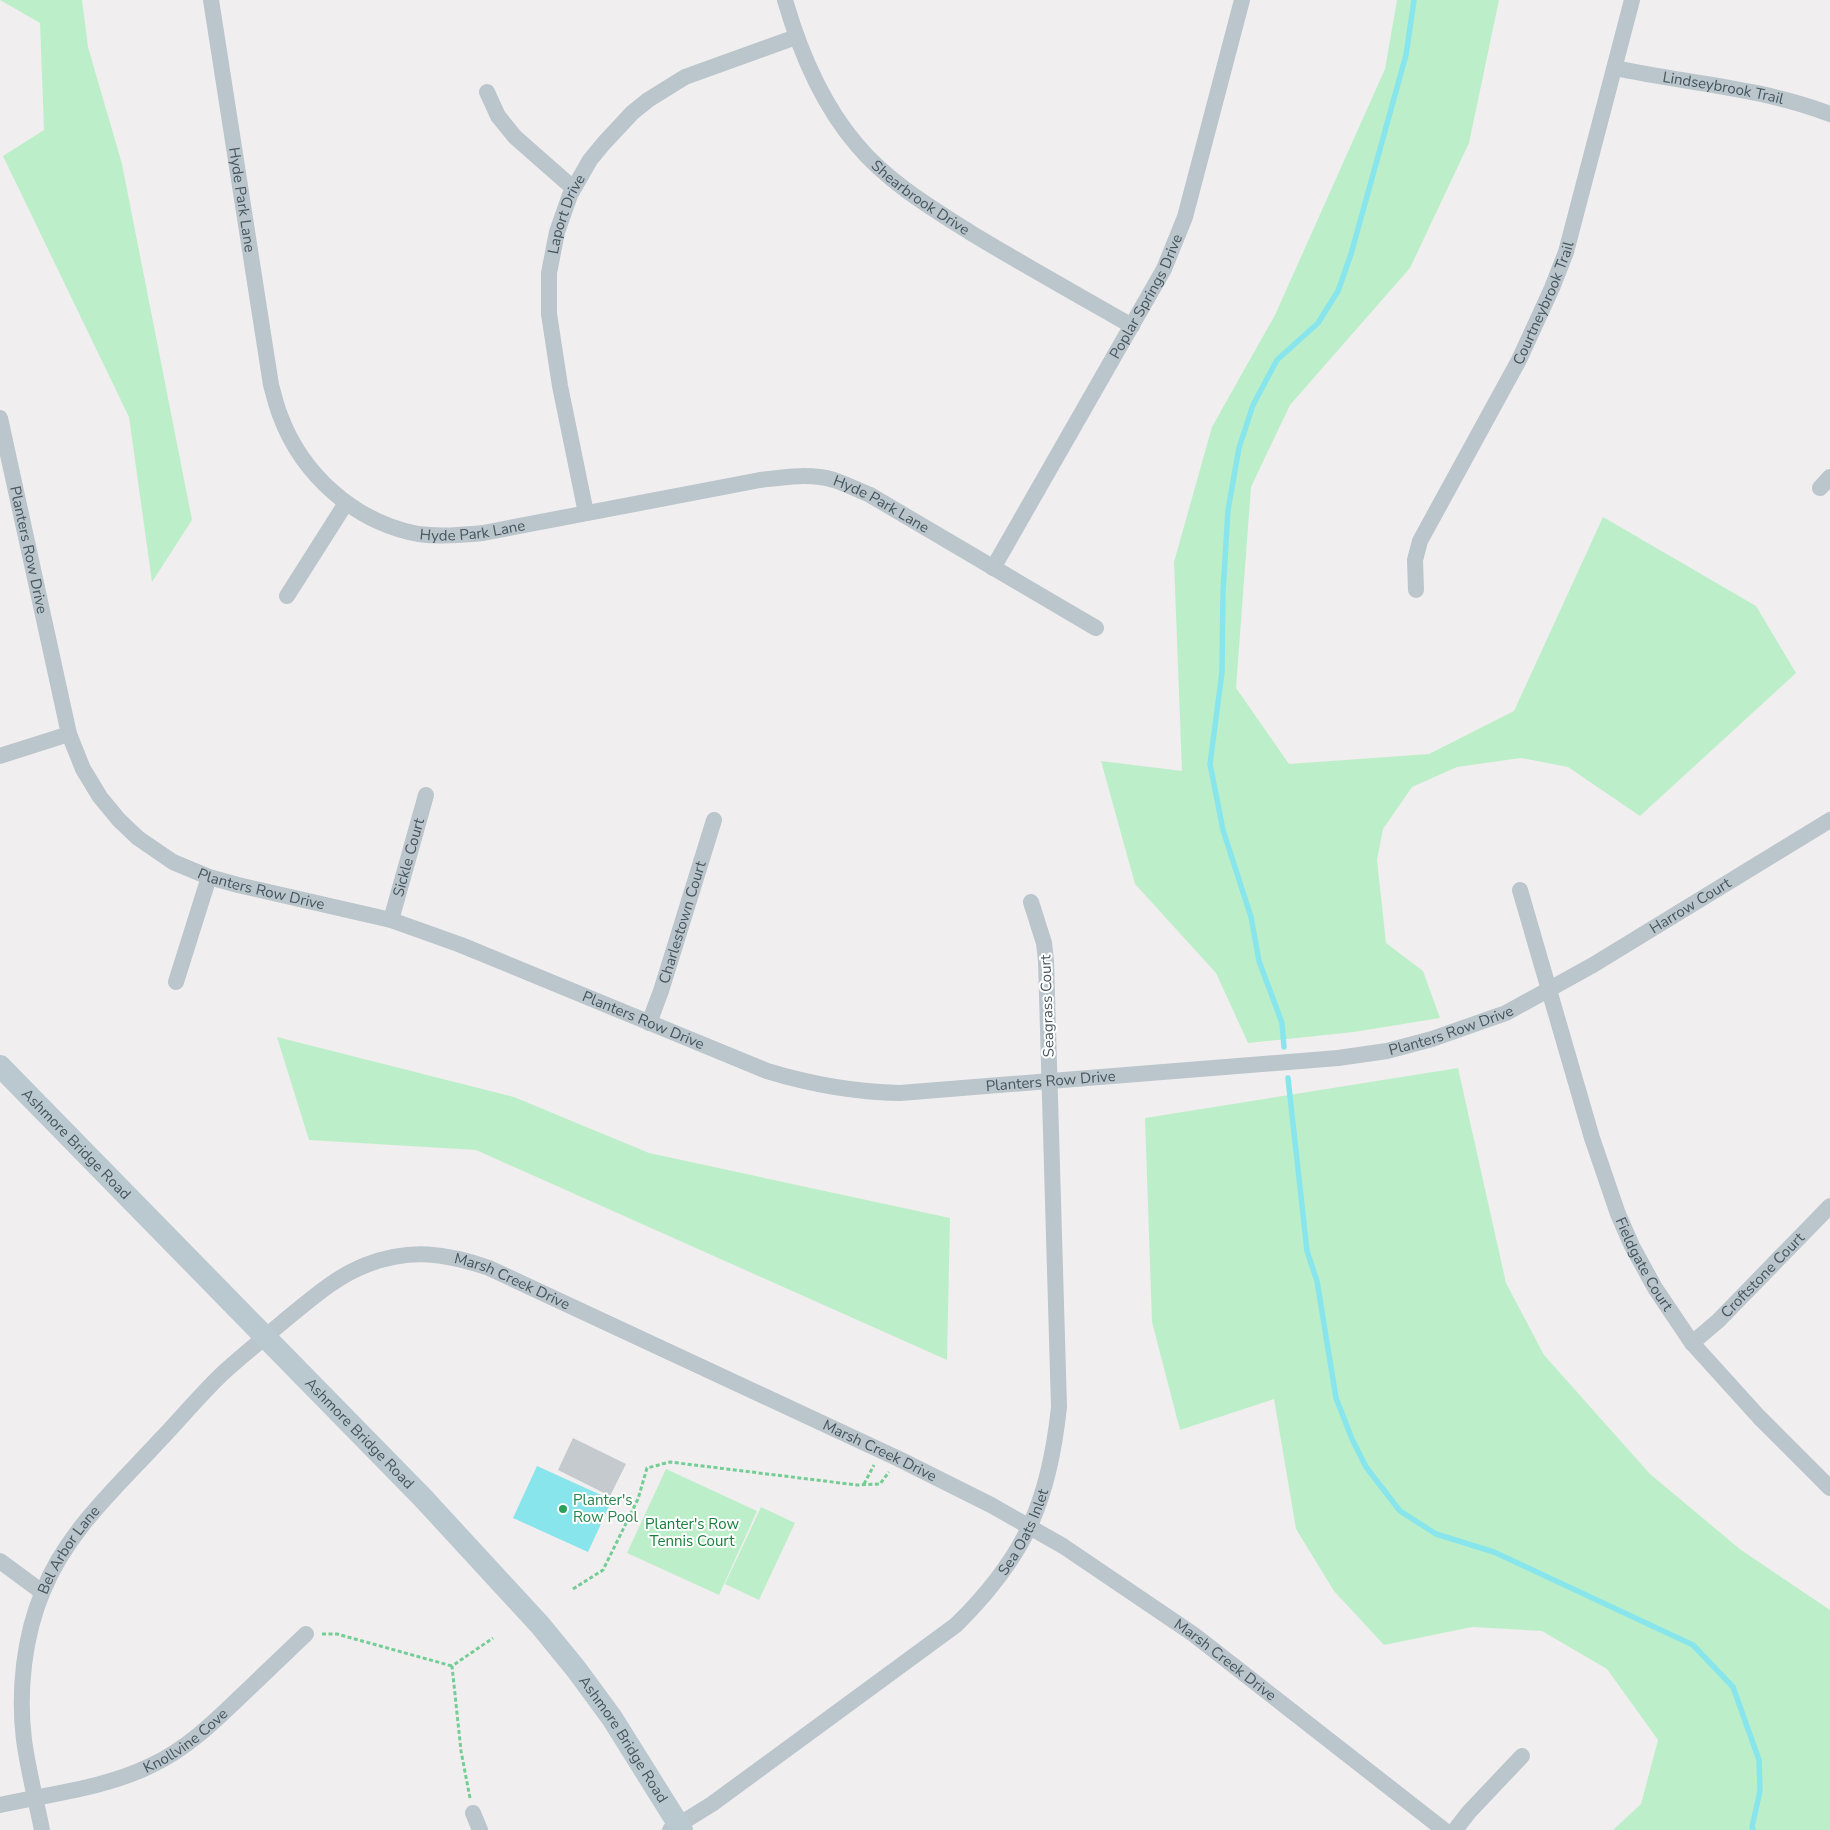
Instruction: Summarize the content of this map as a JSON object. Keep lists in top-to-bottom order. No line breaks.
{"streets":{"main road":["Ashmore Bridge Road"],"street":["Lindseybrook Trail","Shearbrook Drive","Hyde Park Lane","Laport Drive","Poplar Springs Drive","Courtneybrook Trail","Planters Row Drive","Sickle Court","Harrow Court","Charlestown Court","Seagrass Court","Fieldgate Court","Croftstone Court","Marsh Creek Drive","Sea Oats Inlet","Bel Arbor Lane","Knollvine Cove"]},"crossings":[["Lindseybrook Trail","Courtneybrook Trail"],["Shearbrook Drive","Laport Drive"],["Shearbrook Drive","Poplar Springs Drive"],["Hyde Park Lane","Laport Drive"],["Hyde Park Lane","Poplar Springs Drive"],["Planters Row Drive","Sickle Court"],["Planters Row Drive","Harrow Court"],["Planters Row Drive","Charlestown Court"],["Planters Row Drive","Seagrass Court"],["Planters Row Drive","Fieldgate Court"],["Planters Row Drive","Sea Oats Inlet"],["Harrow Court","Fieldgate Court"],["Seagrass Court","Sea Oats Inlet"],["Ashmore Bridge Road","Marsh Creek Drive"],["Ashmore Bridge Road","Sea Oats Inlet"],["Ashmore Bridge Road","Bel Arbor Lane"],["Fieldgate Court","Croftstone Court"],["Marsh Creek Drive","Sea Oats Inlet"],["Marsh Creek Drive","Bel Arbor Lane"],["Bel Arbor Lane","Knollvine Cove"]],"parks":["Planter's Row Tennis Court"],"places":["Planter's Row Pool"]}
